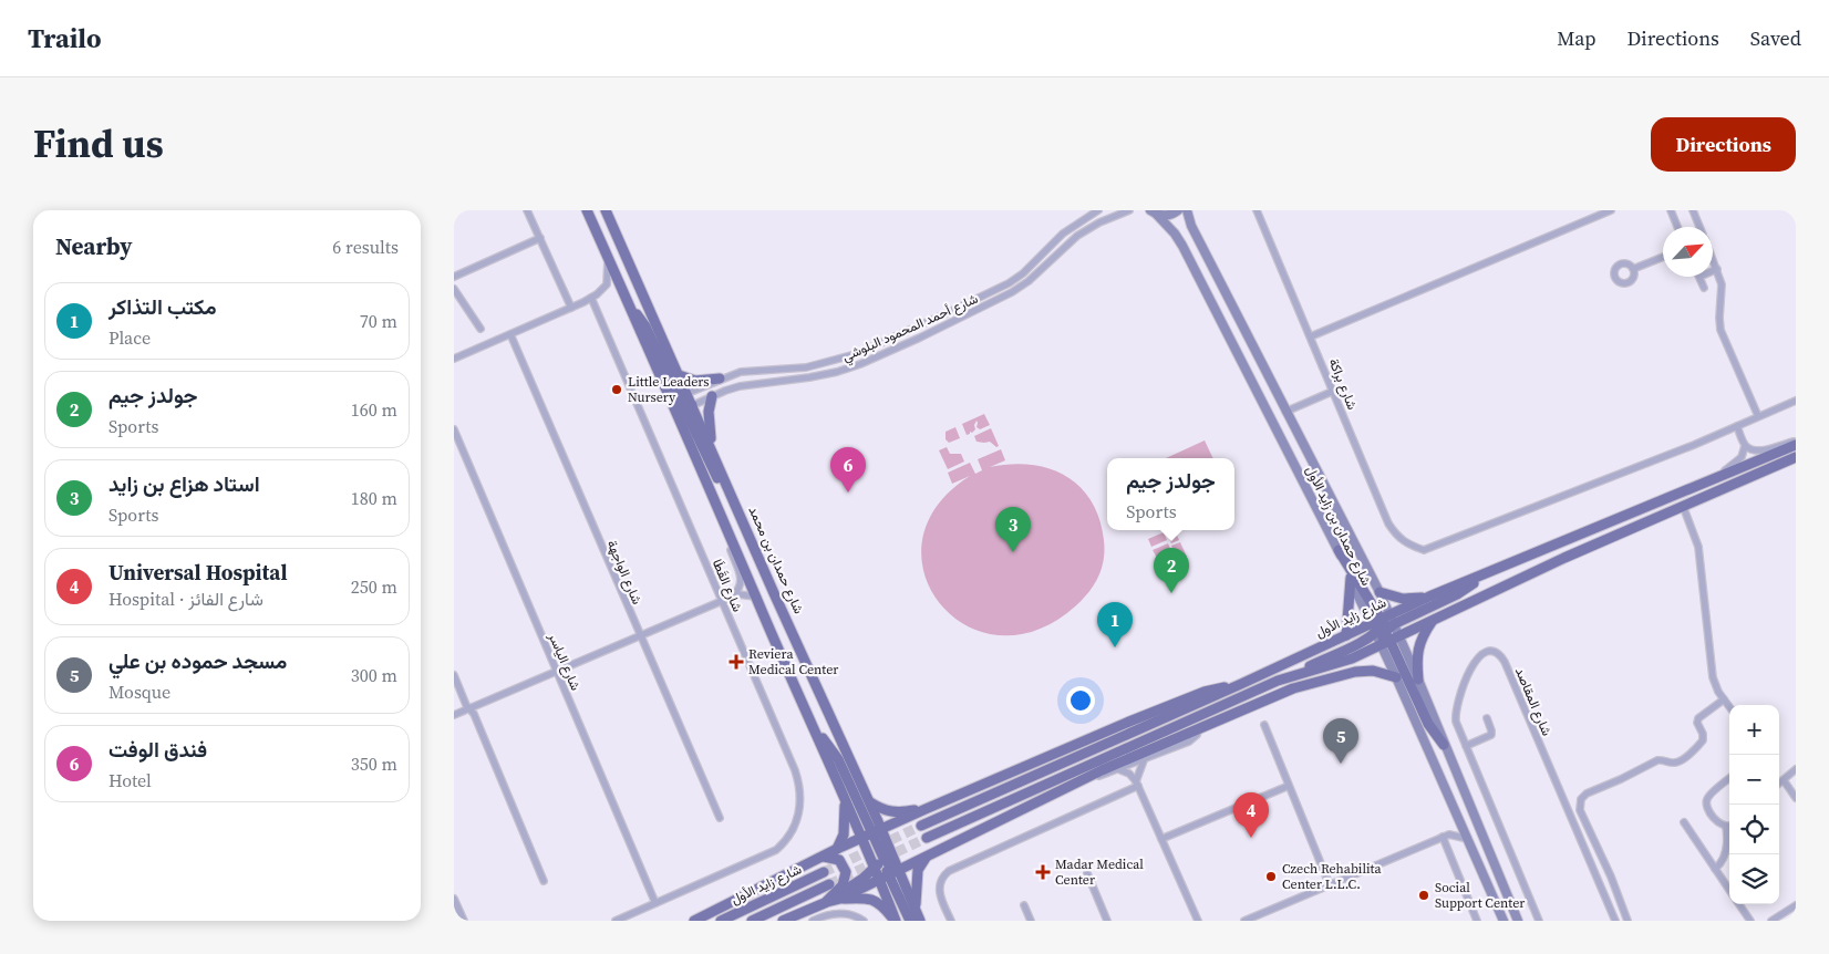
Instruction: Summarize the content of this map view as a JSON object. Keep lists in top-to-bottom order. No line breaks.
{"streets":{"main road":["شارع حمدان بن زايد الأول","شارع حمدان بن محمد","شارع زايد الأول"],"street":["شارع أحمد المحمود البلوشي","شارع براكة","شارع الواجهة","شارع القَطَا","شارع الياسر","شارع المقاصد"]},"crossings":[["شارع أحمد المحمود البلوشي","شارع حمدان بن محمد"],["شارع حمدان بن زايد الأول","شارع زايد الأول"],["شارع القَطَا","شارع الياسر"]],"places":{"other":["Little Leaders Nursery","Czech Rehabilita Center L.L.C.","Social Support Center"],"health":["Reviera Medical Center","Madar Medical Center"]},"north":"top right","page":{"header":"Trailo","nav":["Map","Directions","Saved"],"title":"Find us","buttons":"Directions","heading":["Nearby","6 results"],"list":[{"mark":"1","name":"مكتب التذاكر","note":"Place","value":"70 m"},{"mark":"2","name":"جولدز جيم","note":"Sports","value":"160 m"},{"mark":"3","name":"استاد هزاع بن زايد","note":"Sports","value":"180 m"},{"mark":"4","name":"Universal Hospital","note":"Hospital · شارع الفائز","value":"250 m"},{"mark":"5","name":"مسجد حموده بن علي","note":"Mosque","value":"300 m"},{"mark":"6","name":"فندق الوفت","note":"Hotel","value":"350 m"}],"pins":["6","3","2","1","5","4"],"popup":["جولدز جيم","Sports"],"map_buttons":["+","−"]}}
